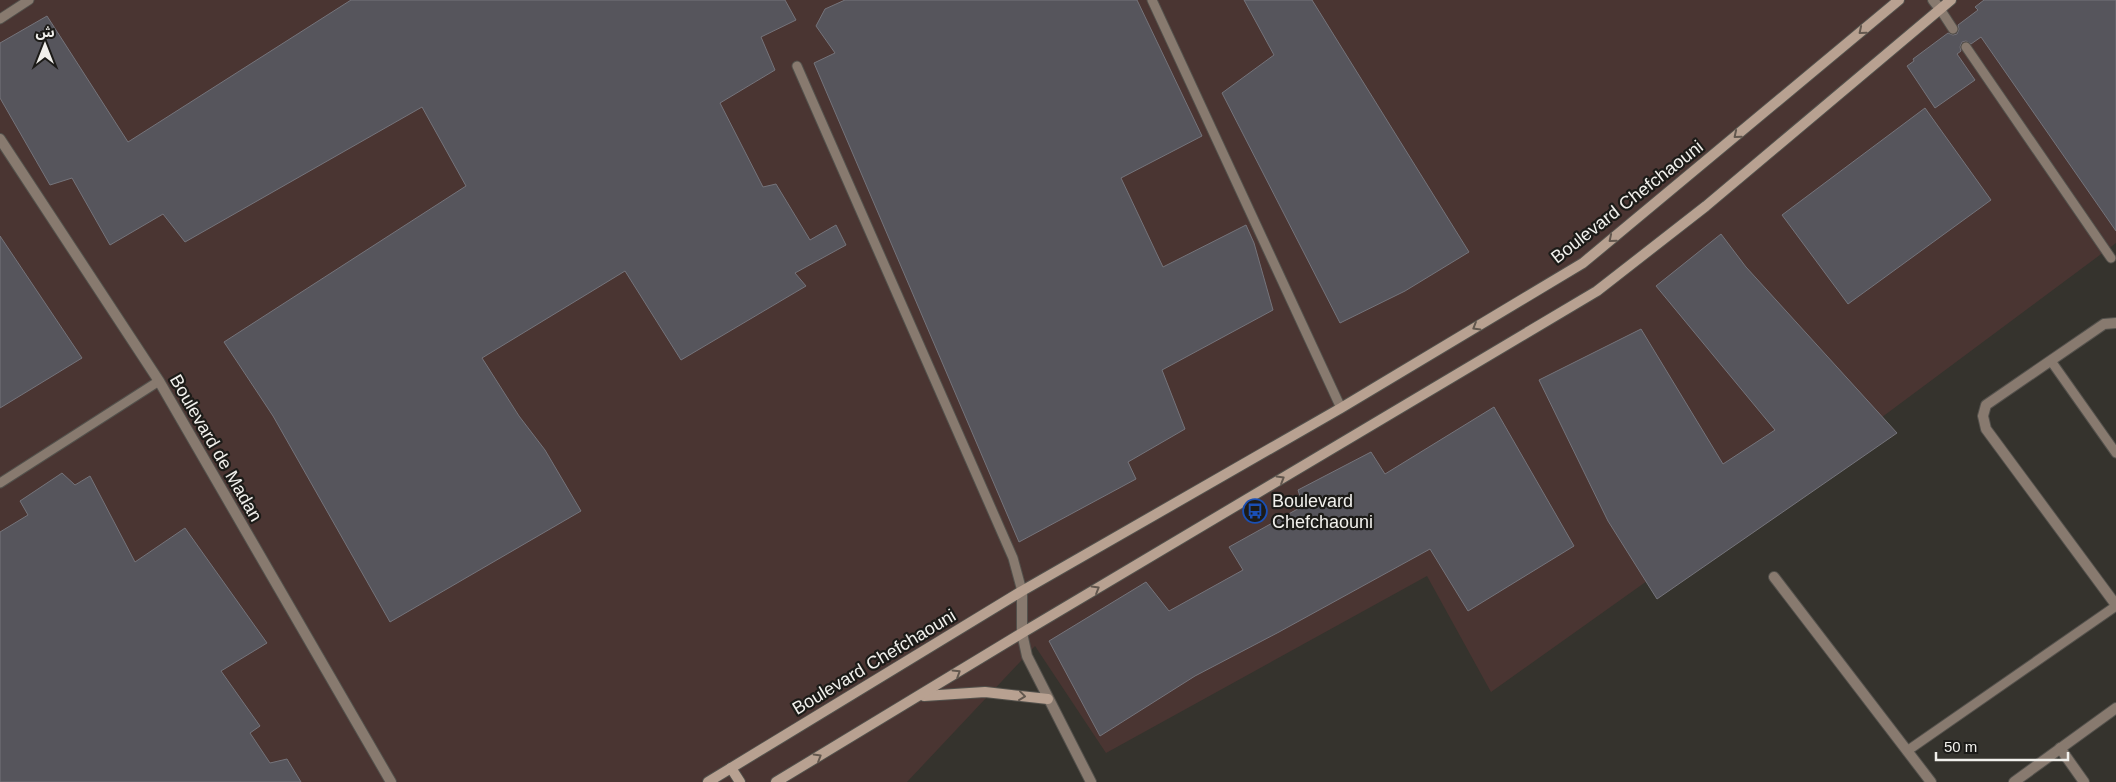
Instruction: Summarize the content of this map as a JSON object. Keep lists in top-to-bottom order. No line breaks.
{"streets":{"street":["Boulevard Chefchaouni","Boulevard de Madan"]},"places":{"bus stop":["Boulevard Chefchaouni"]},"scale_bar":"50 m","north":"top"}
